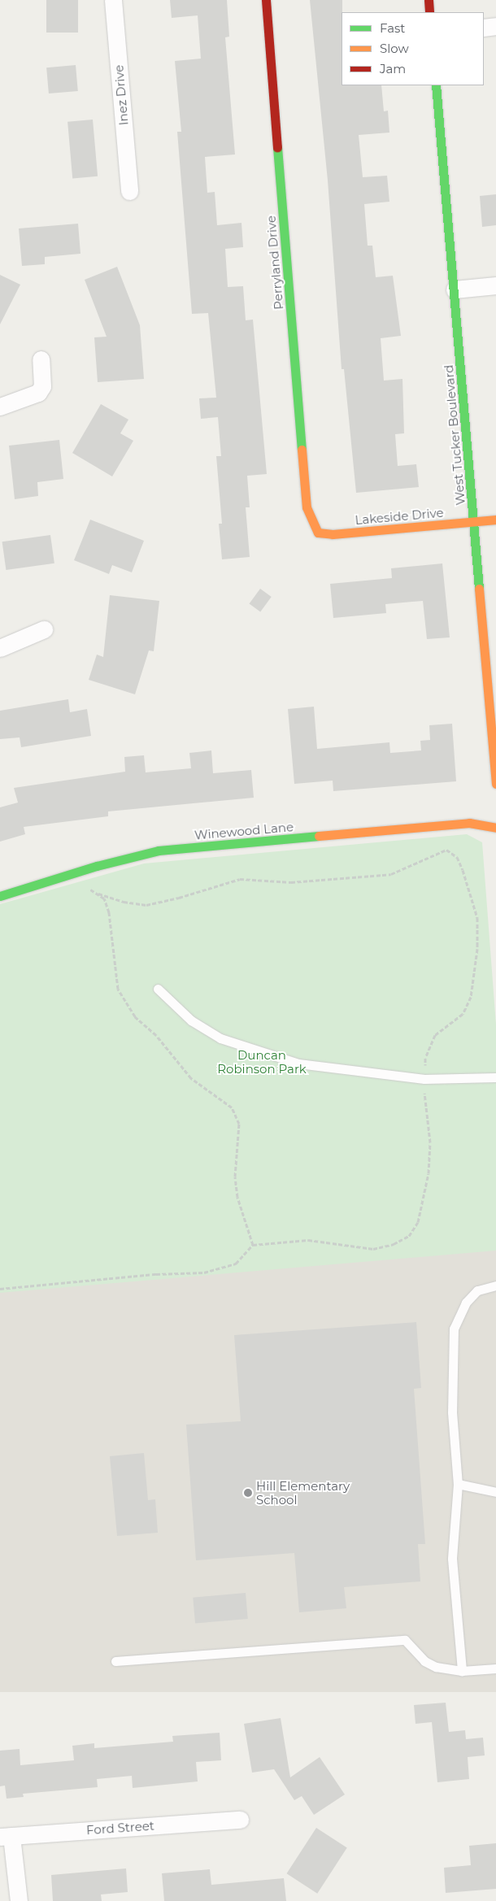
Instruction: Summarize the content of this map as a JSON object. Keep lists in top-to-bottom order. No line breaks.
{"streets":{"street":["Inez Drive","Perryland Drive","West Tucker Boulevard","Lakeside Drive","Winewood Lane","Ford Street"]},"crossings":[["Perryland Drive","Lakeside Drive"],["West Tucker Boulevard","Lakeside Drive"]],"parks":["Duncan Robinson Park"],"places":["Hill Elementary School"],"legend":["Fast","Slow","Jam"]}
